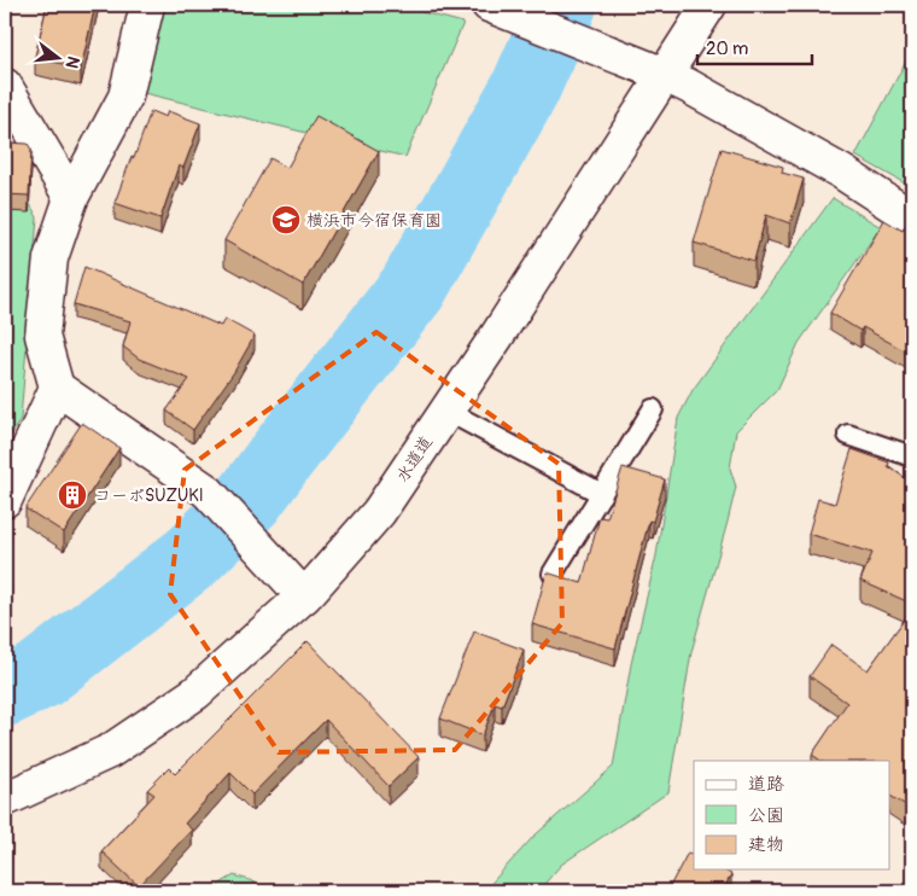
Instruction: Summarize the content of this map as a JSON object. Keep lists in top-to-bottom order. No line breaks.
{"streets":{"street":["水道道"]},"places":{"school or university":["横浜市今宿保育園"],"building":["コーポSUZUKI"]},"legend":["道路","公園","建物"],"scale_bar":"20 m","north":"right"}
